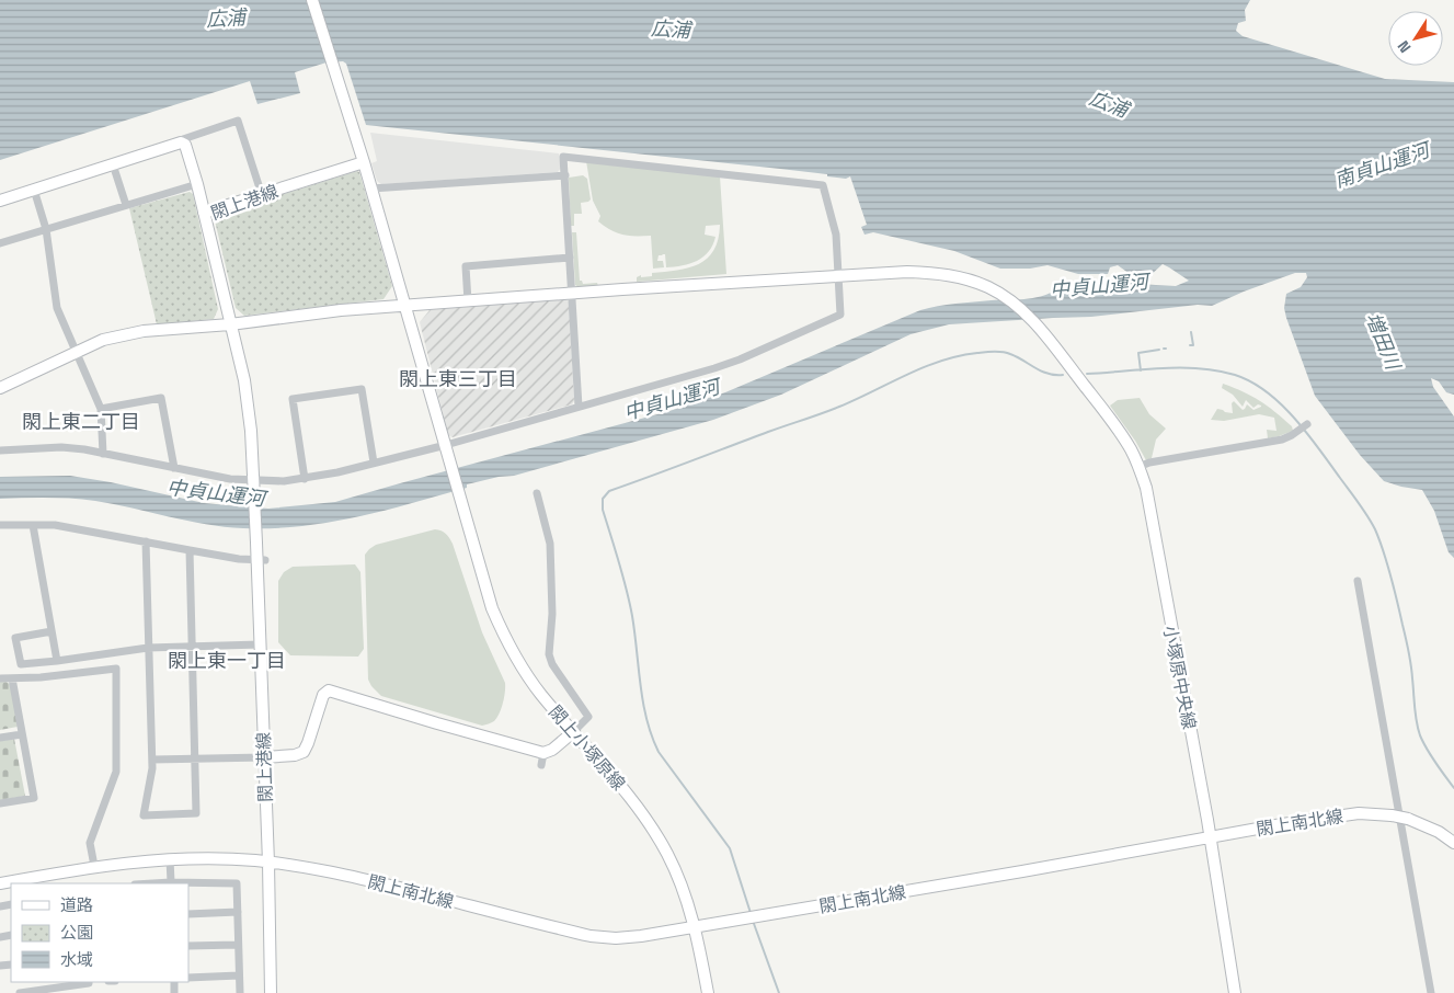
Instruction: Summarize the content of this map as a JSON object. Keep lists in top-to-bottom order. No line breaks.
{"streets":{"street":["閖上港線","小塚原中央線","閖上小塚原線","閖上南北線"]},"crossings":[["閖上港線","閖上南北線"],["小塚原中央線","閖上南北線"],["閖上小塚原線","閖上南北線"]],"districts":["閖上東三丁目","閖上東二丁目","閖上東一丁目"],"water":["広浦","南貞山運河","中貞山運河","増田川"],"legend":["道路","公園","水域"],"north":"bottom left"}
